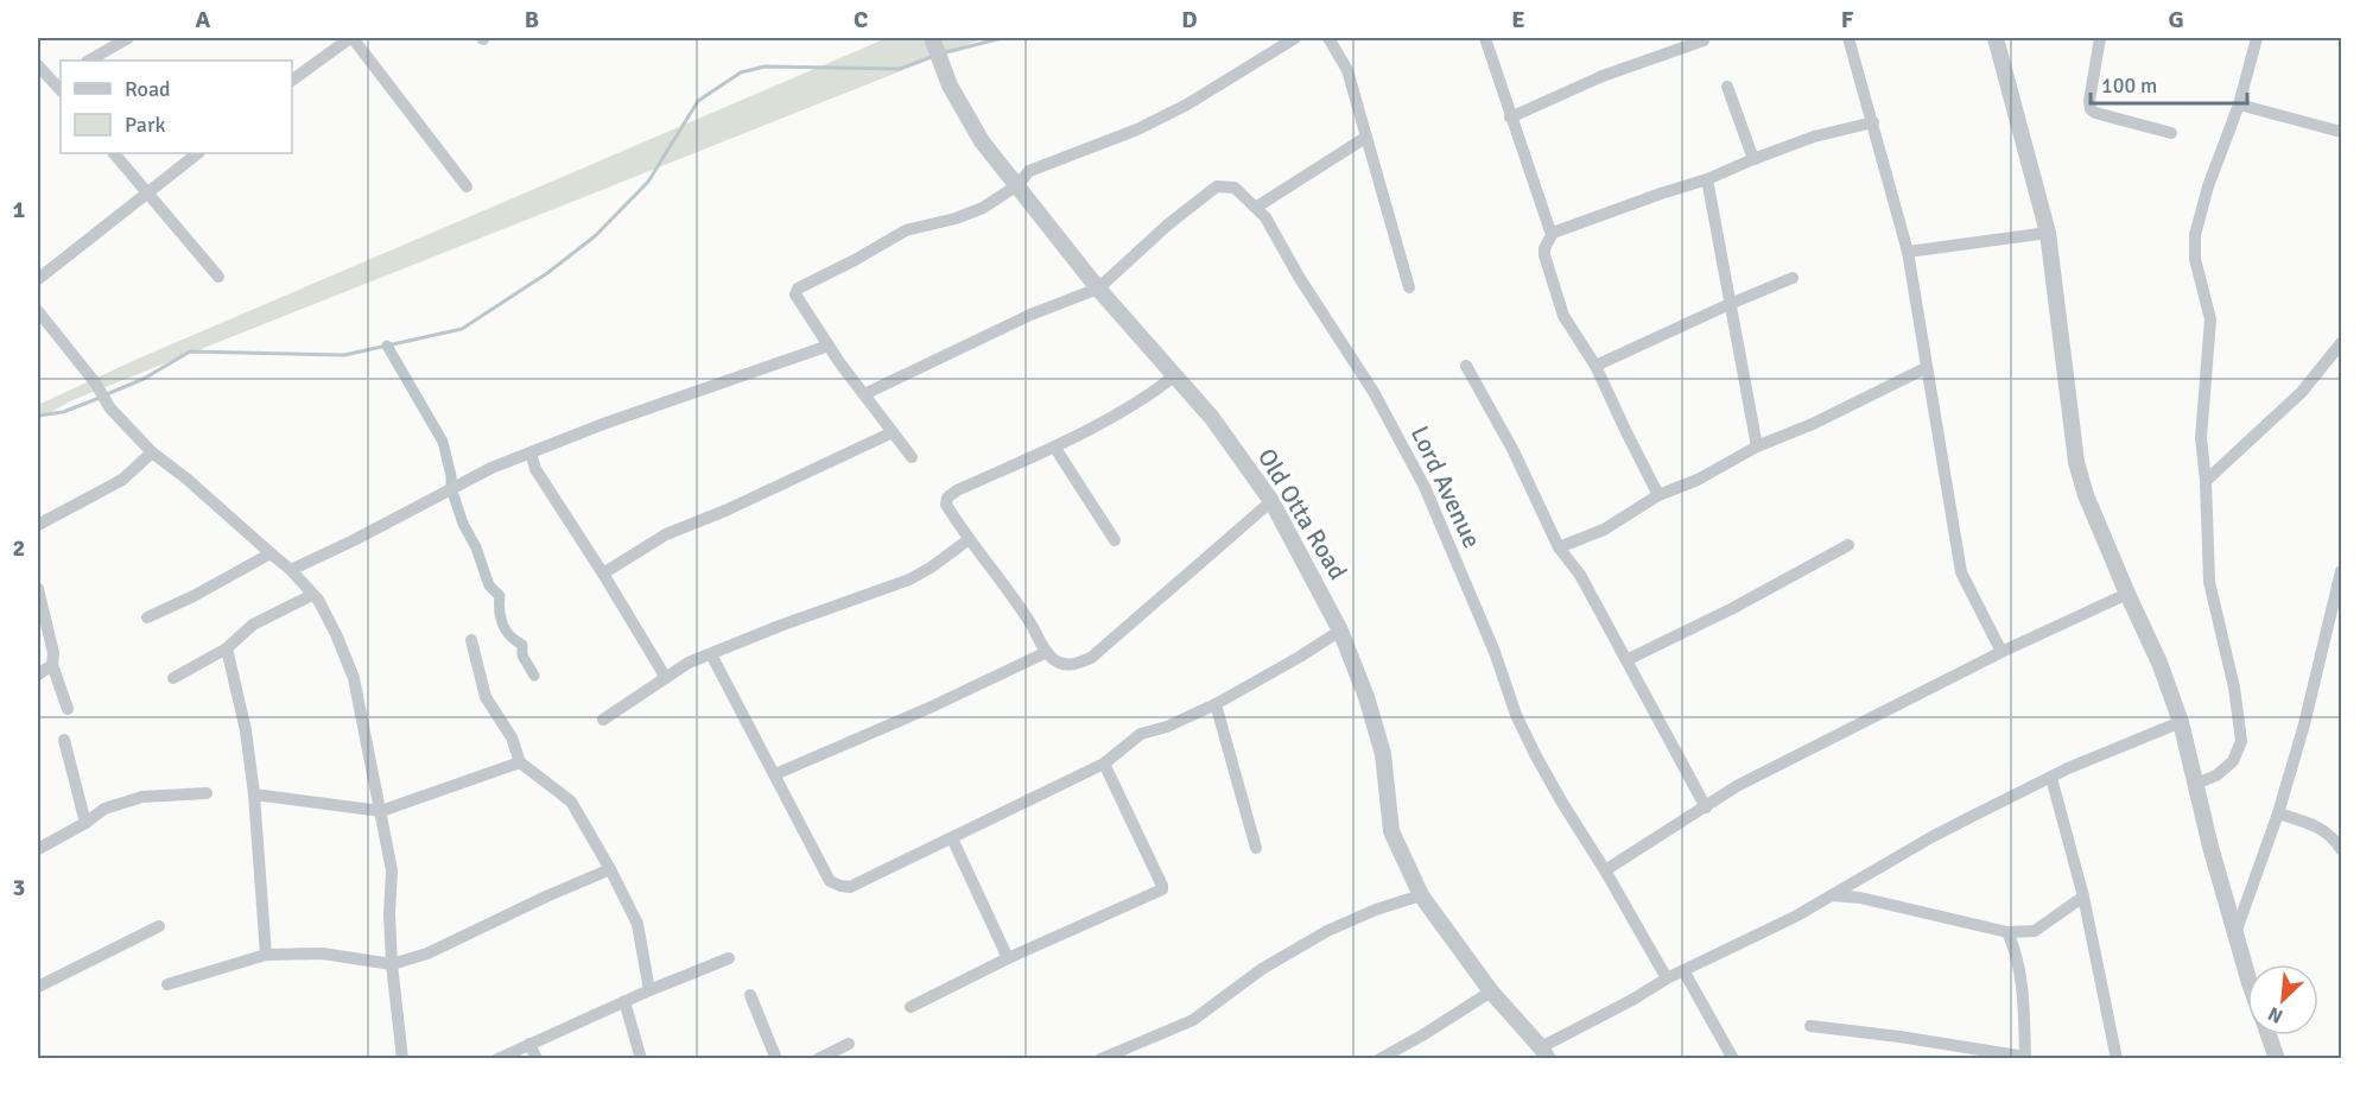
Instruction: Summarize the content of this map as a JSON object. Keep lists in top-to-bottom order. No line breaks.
{"streets":{"street":["Lord Avenue","Old Otta Road"]},"crossings":[["Lord Avenue","Old Otta Road"]],"legend":["Road","Park"],"scale_bar":"100 m","north":"bottom left","grid":{"columns":["A","B","C","D","E","F","G"],"rows":["1","2","3"]}}
